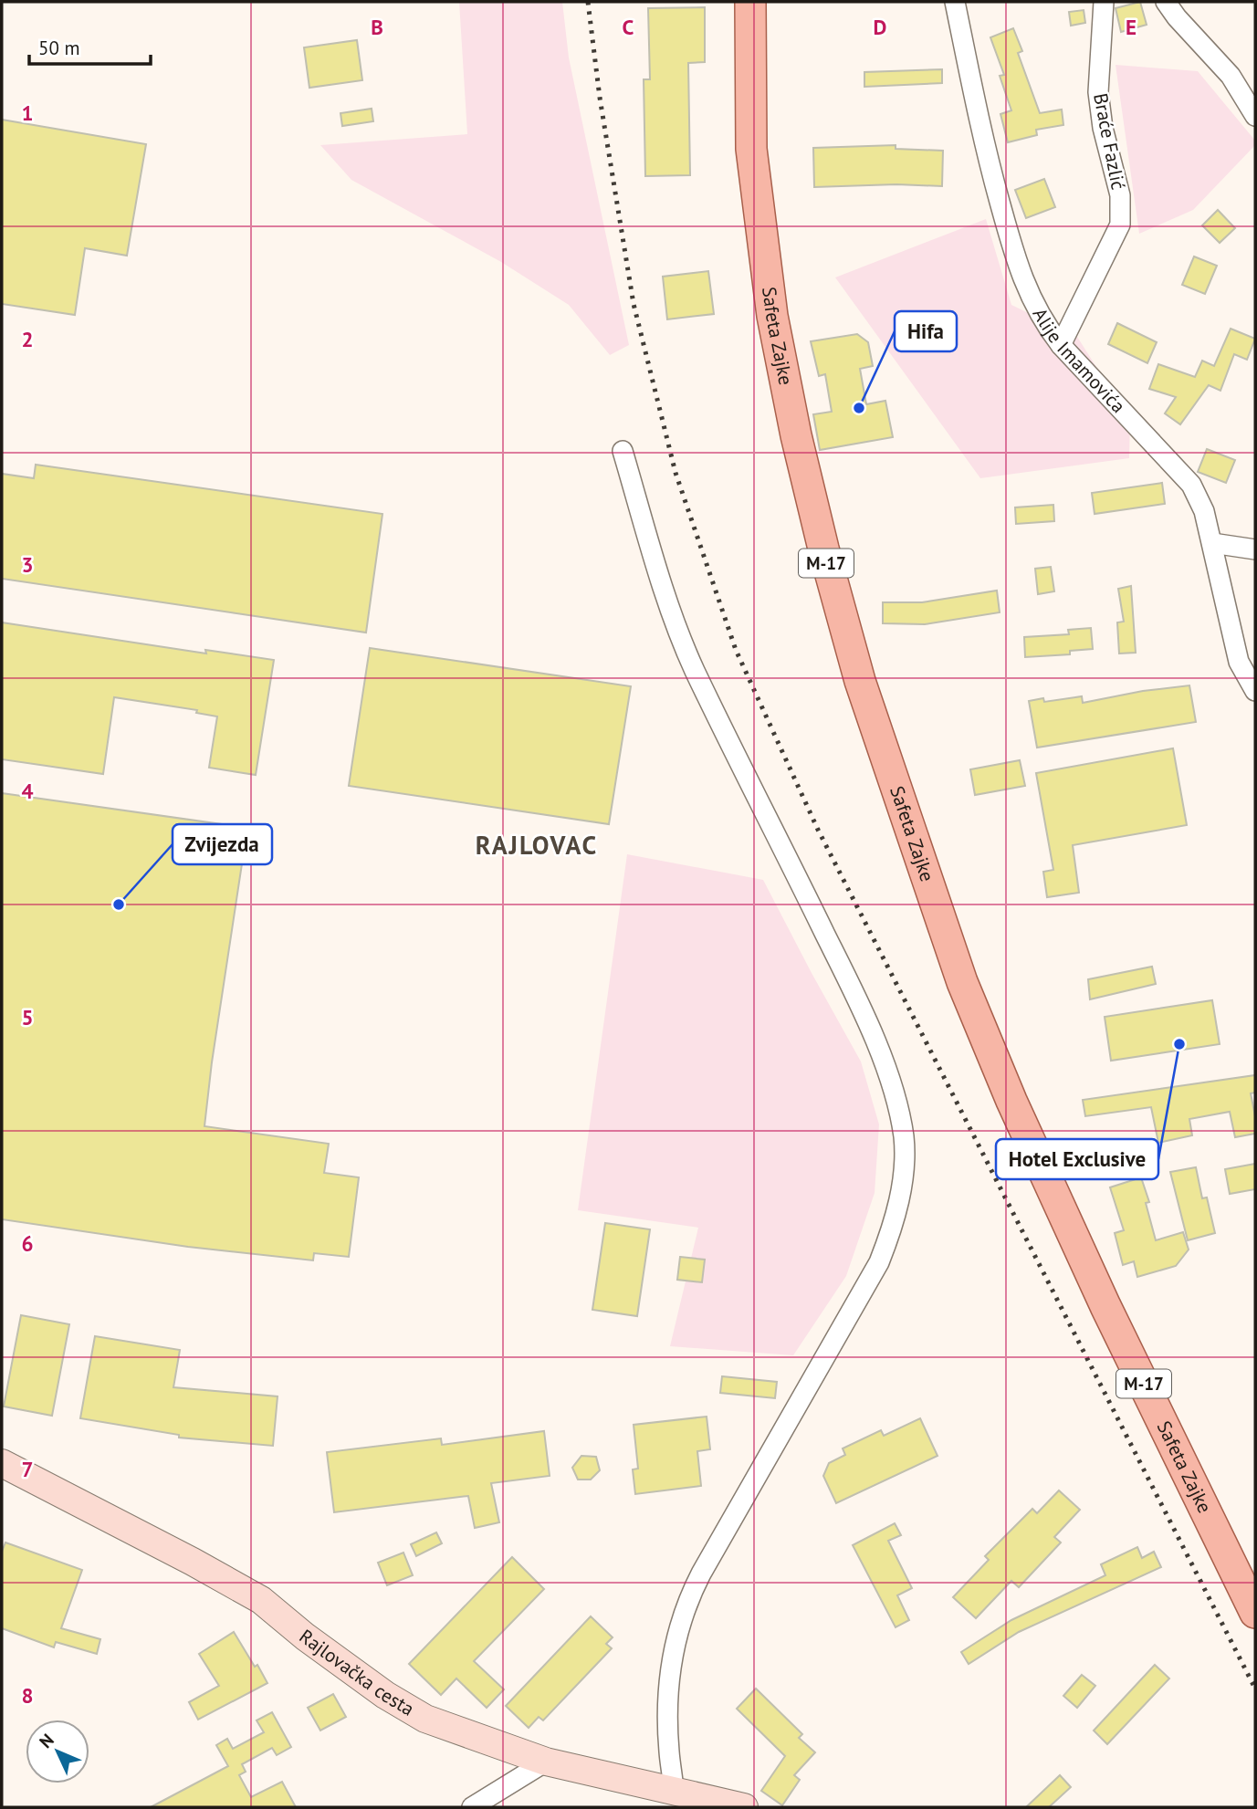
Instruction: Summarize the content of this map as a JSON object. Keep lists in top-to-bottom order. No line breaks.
{"streets":{"main road":["Safeta Zajke","M-17"],"street":["Braće Fazlić","Alije Imamovića","Rajlovačka cesta"]},"crossings":[["Braće Fazlić","Alije Imamovića"]],"districts":["RAJLOVAC"],"places":["Hifa","Zvijezda","Hotel Exclusive"],"scale_bar":"50 m","north":"top left","grid":{"columns":["B","C","D","E"],"rows":["1","2","3","4","5","6","7","8"]}}
